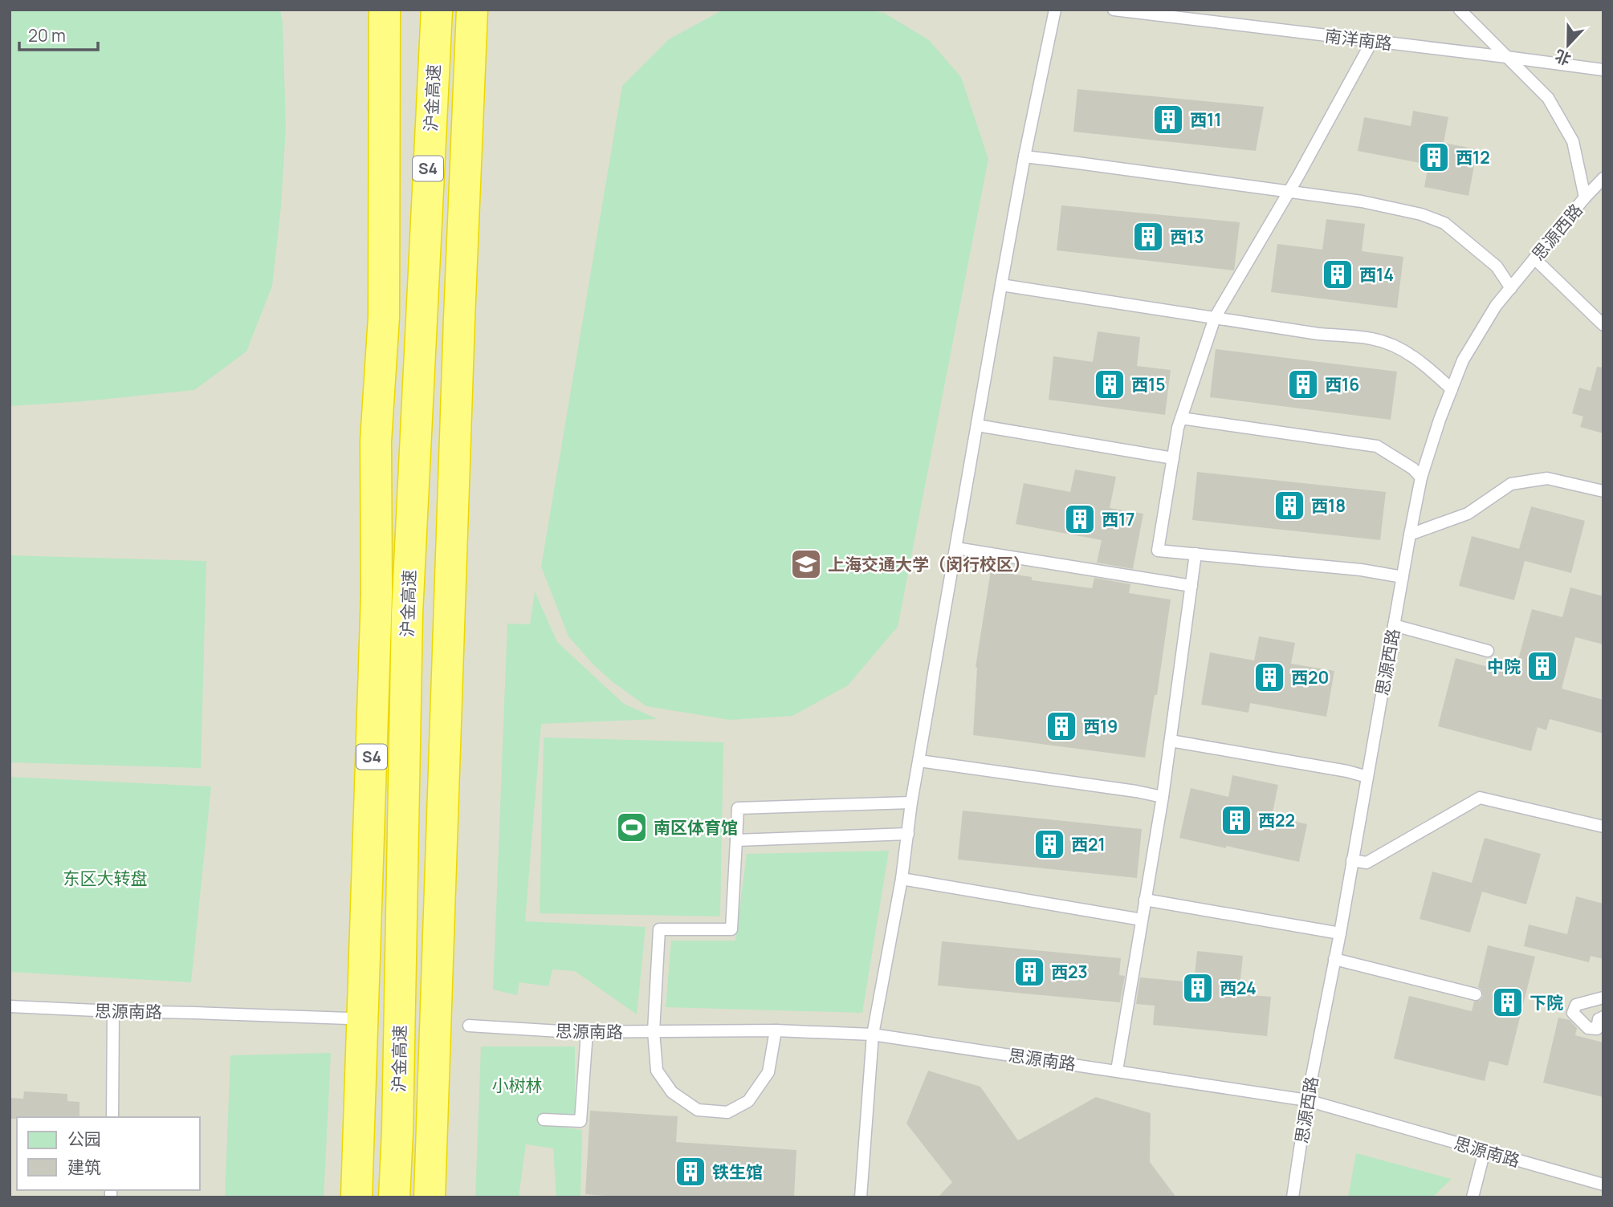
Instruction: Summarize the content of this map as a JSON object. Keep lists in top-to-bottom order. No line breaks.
{"streets":{"highway":["沪金高速","S4"],"lane":["南洋南路","思源西路","思源南路"]},"crossings":[["思源西路","思源南路"]],"parks":["东区大转盘","小树林"],"places":{"building":["西11","西12","西13","西14","西15","西16","西18","西17","中院","西20","西19","西22","西21","西23","西24","下院","铁生馆"],"school or university":["上海交通大学（闵行校区）"],"sports":["南区体育馆"]},"legend":["公园","建筑"],"scale_bar":"20 m","north":"bottom"}
